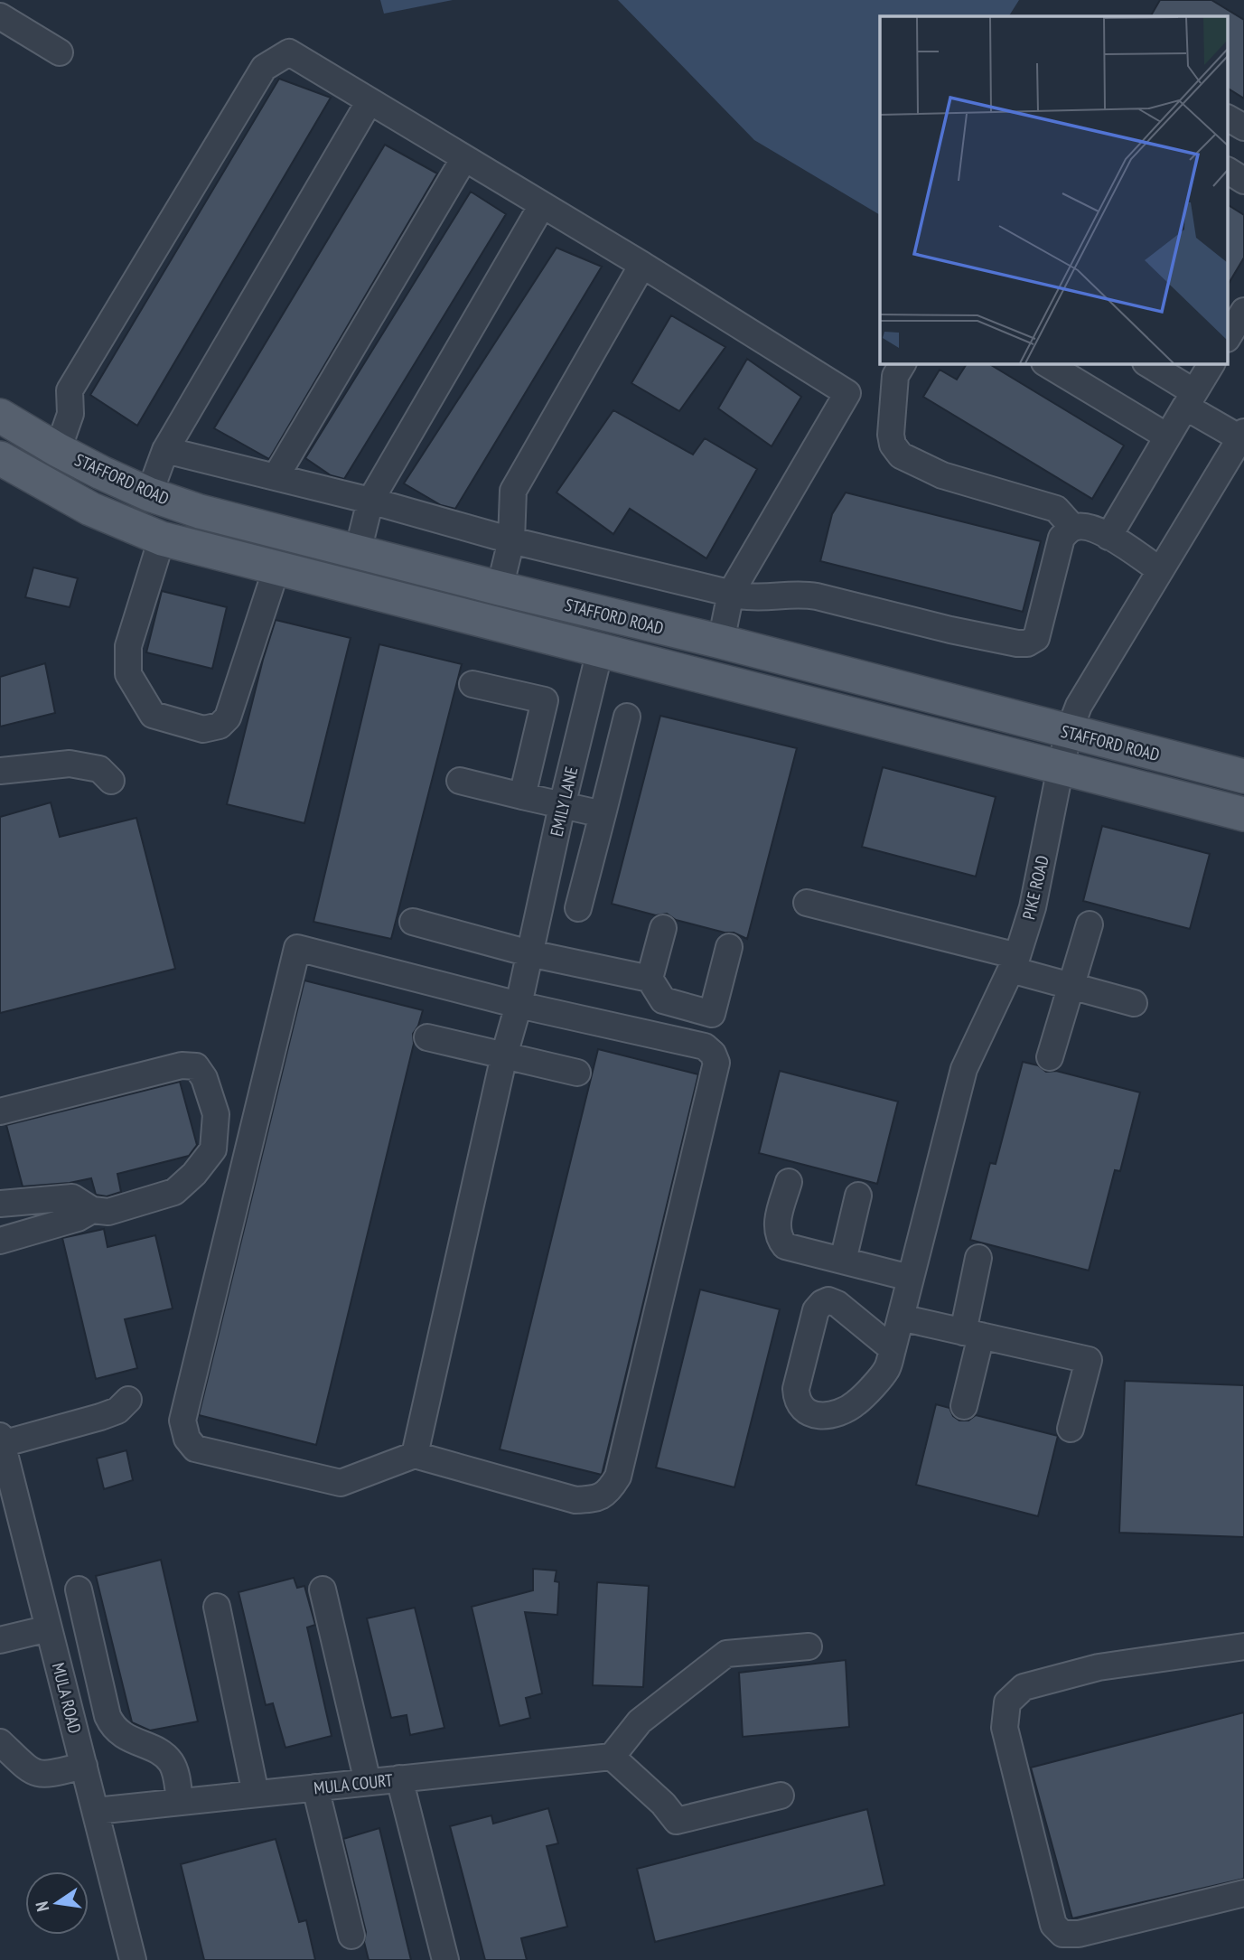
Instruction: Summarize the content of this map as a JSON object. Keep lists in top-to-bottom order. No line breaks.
{"streets":{"main road":["STAFFORD ROAD"],"street":["EMILY LANE","PIKE ROAD","MULA ROAD","MULA COURT"]},"crossings":[["STAFFORD ROAD","EMILY LANE"],["STAFFORD ROAD","PIKE ROAD"],["MULA ROAD","MULA COURT"]],"north":"left"}
